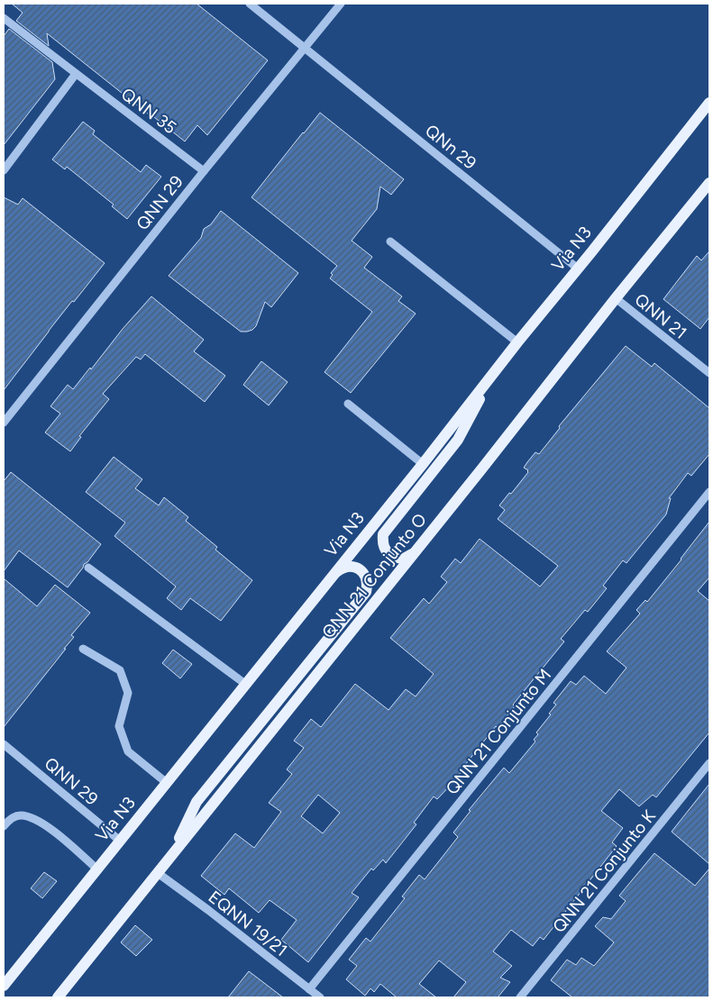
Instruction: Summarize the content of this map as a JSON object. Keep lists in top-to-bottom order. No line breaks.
{"streets":{"main road":["Via N3","QNN 21 Conjunto O"],"street":["QNN 35","QNn 29","QNN 29","QNN 21","QNN 21 Conjunto M","QNN 21 Conjunto K","EQNN 19/21"]},"crossings":[["QNN 35","QNN 29"],["QNn 29","QNN 29"],["QNn 29","Via N3"],["QNN 29","Via N3"],["QNN 21","QNN 21 Conjunto O"],["QNN 21 Conjunto O","EQNN 19/21"],["QNN 21 Conjunto M","EQNN 19/21"]]}
